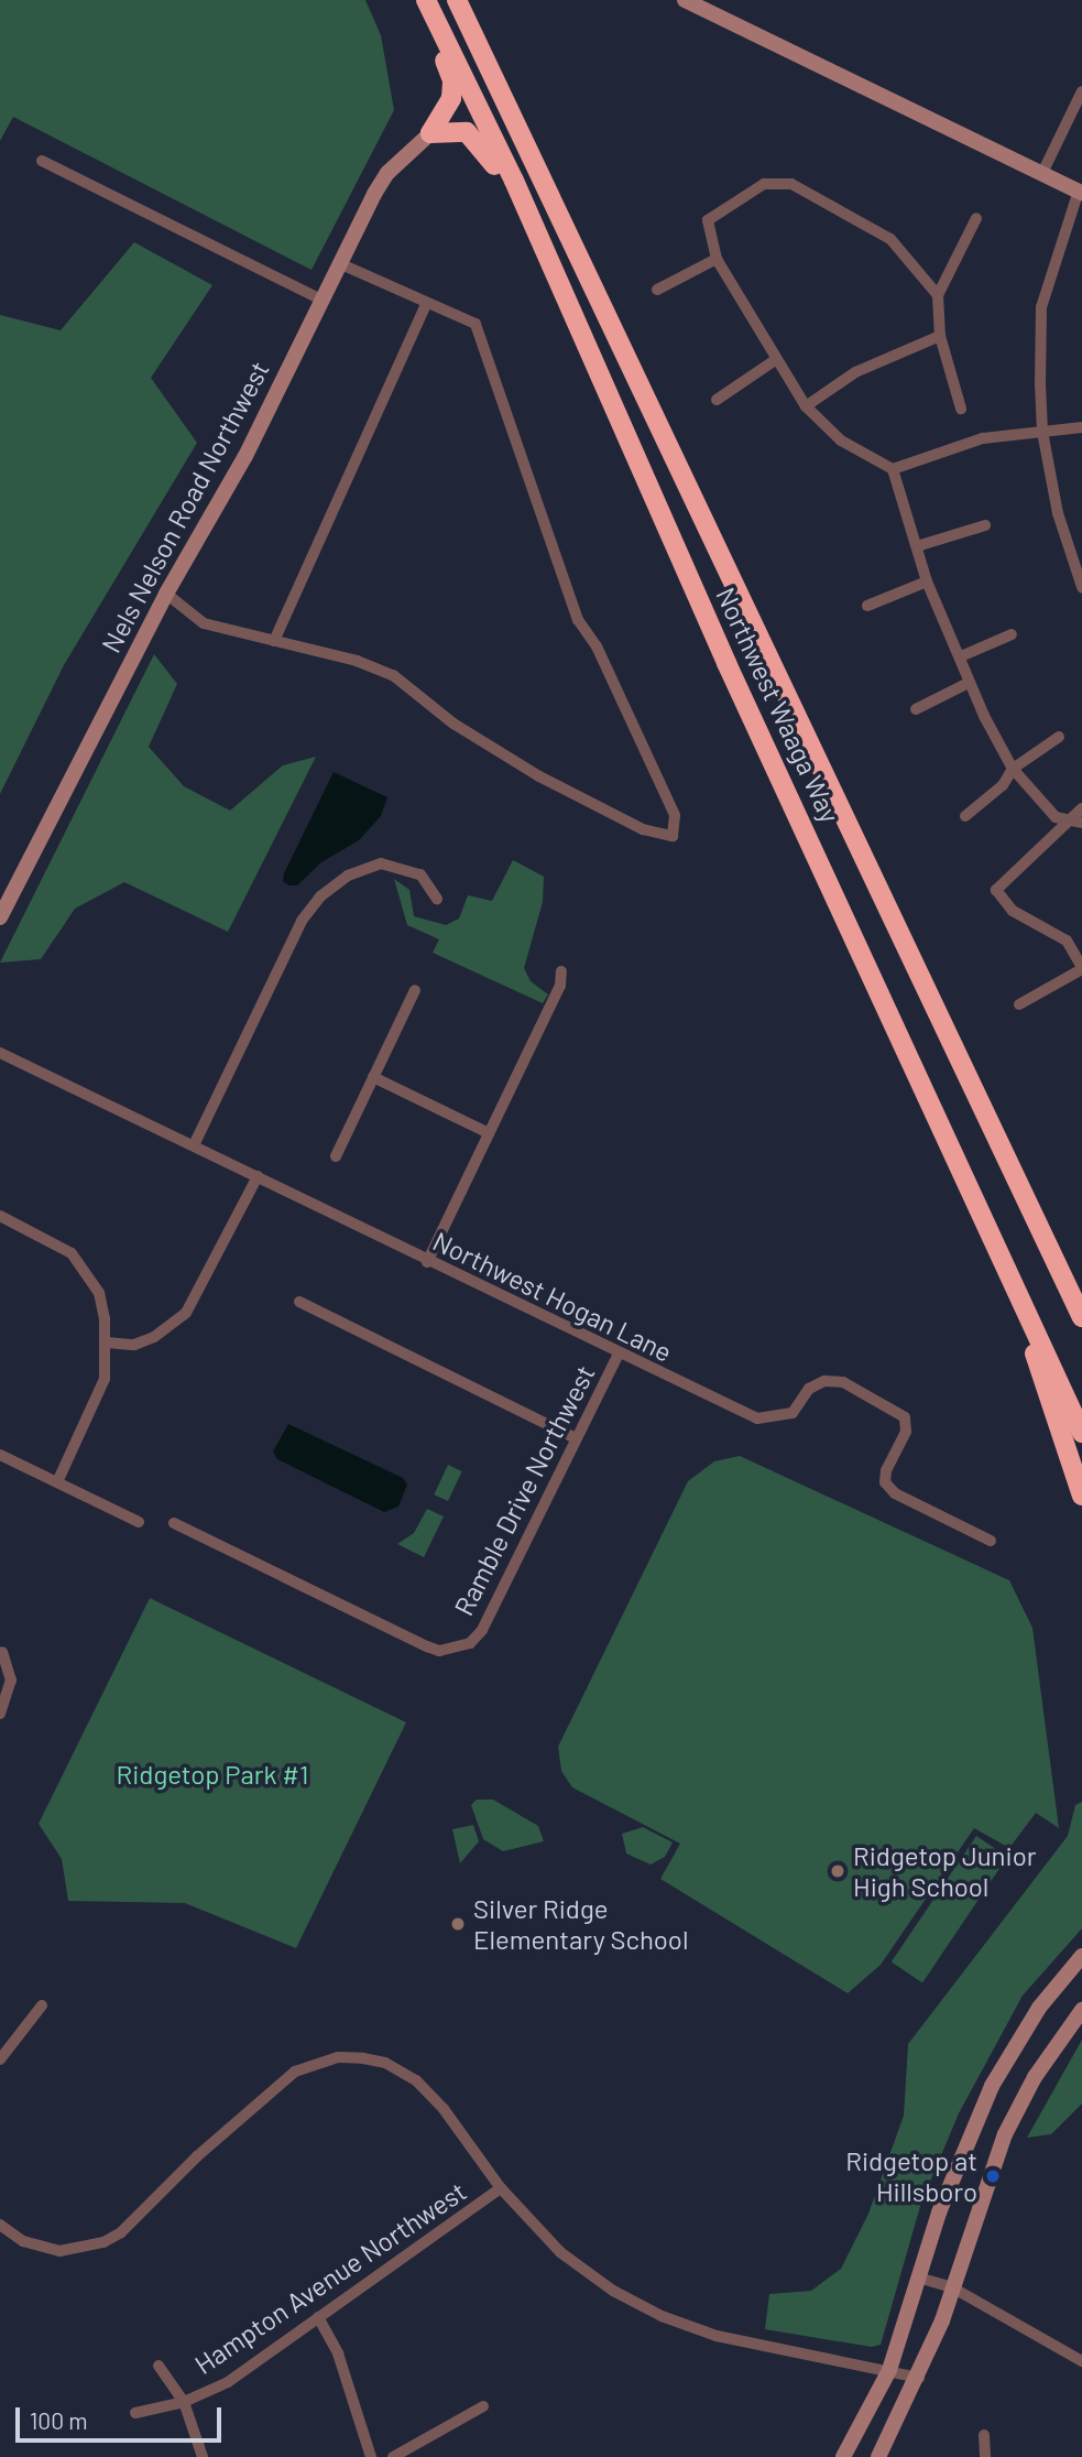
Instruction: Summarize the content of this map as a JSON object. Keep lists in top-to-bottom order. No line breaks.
{"streets":{"highway":["Northwest Waaga Way"],"main road":["Nels Nelson Road Northwest"],"street":["Northwest Hogan Lane","Ramble Drive Northwest","Hampton Avenue Northwest"]},"crossings":[["Northwest Hogan Lane","Ramble Drive Northwest"]],"parks":["Ridgetop Park #1"],"places":["Ridgetop Junior High School","Silver Ridge Elementary School","Ridgetop at Hillsboro"],"scale_bar":"100 m"}
